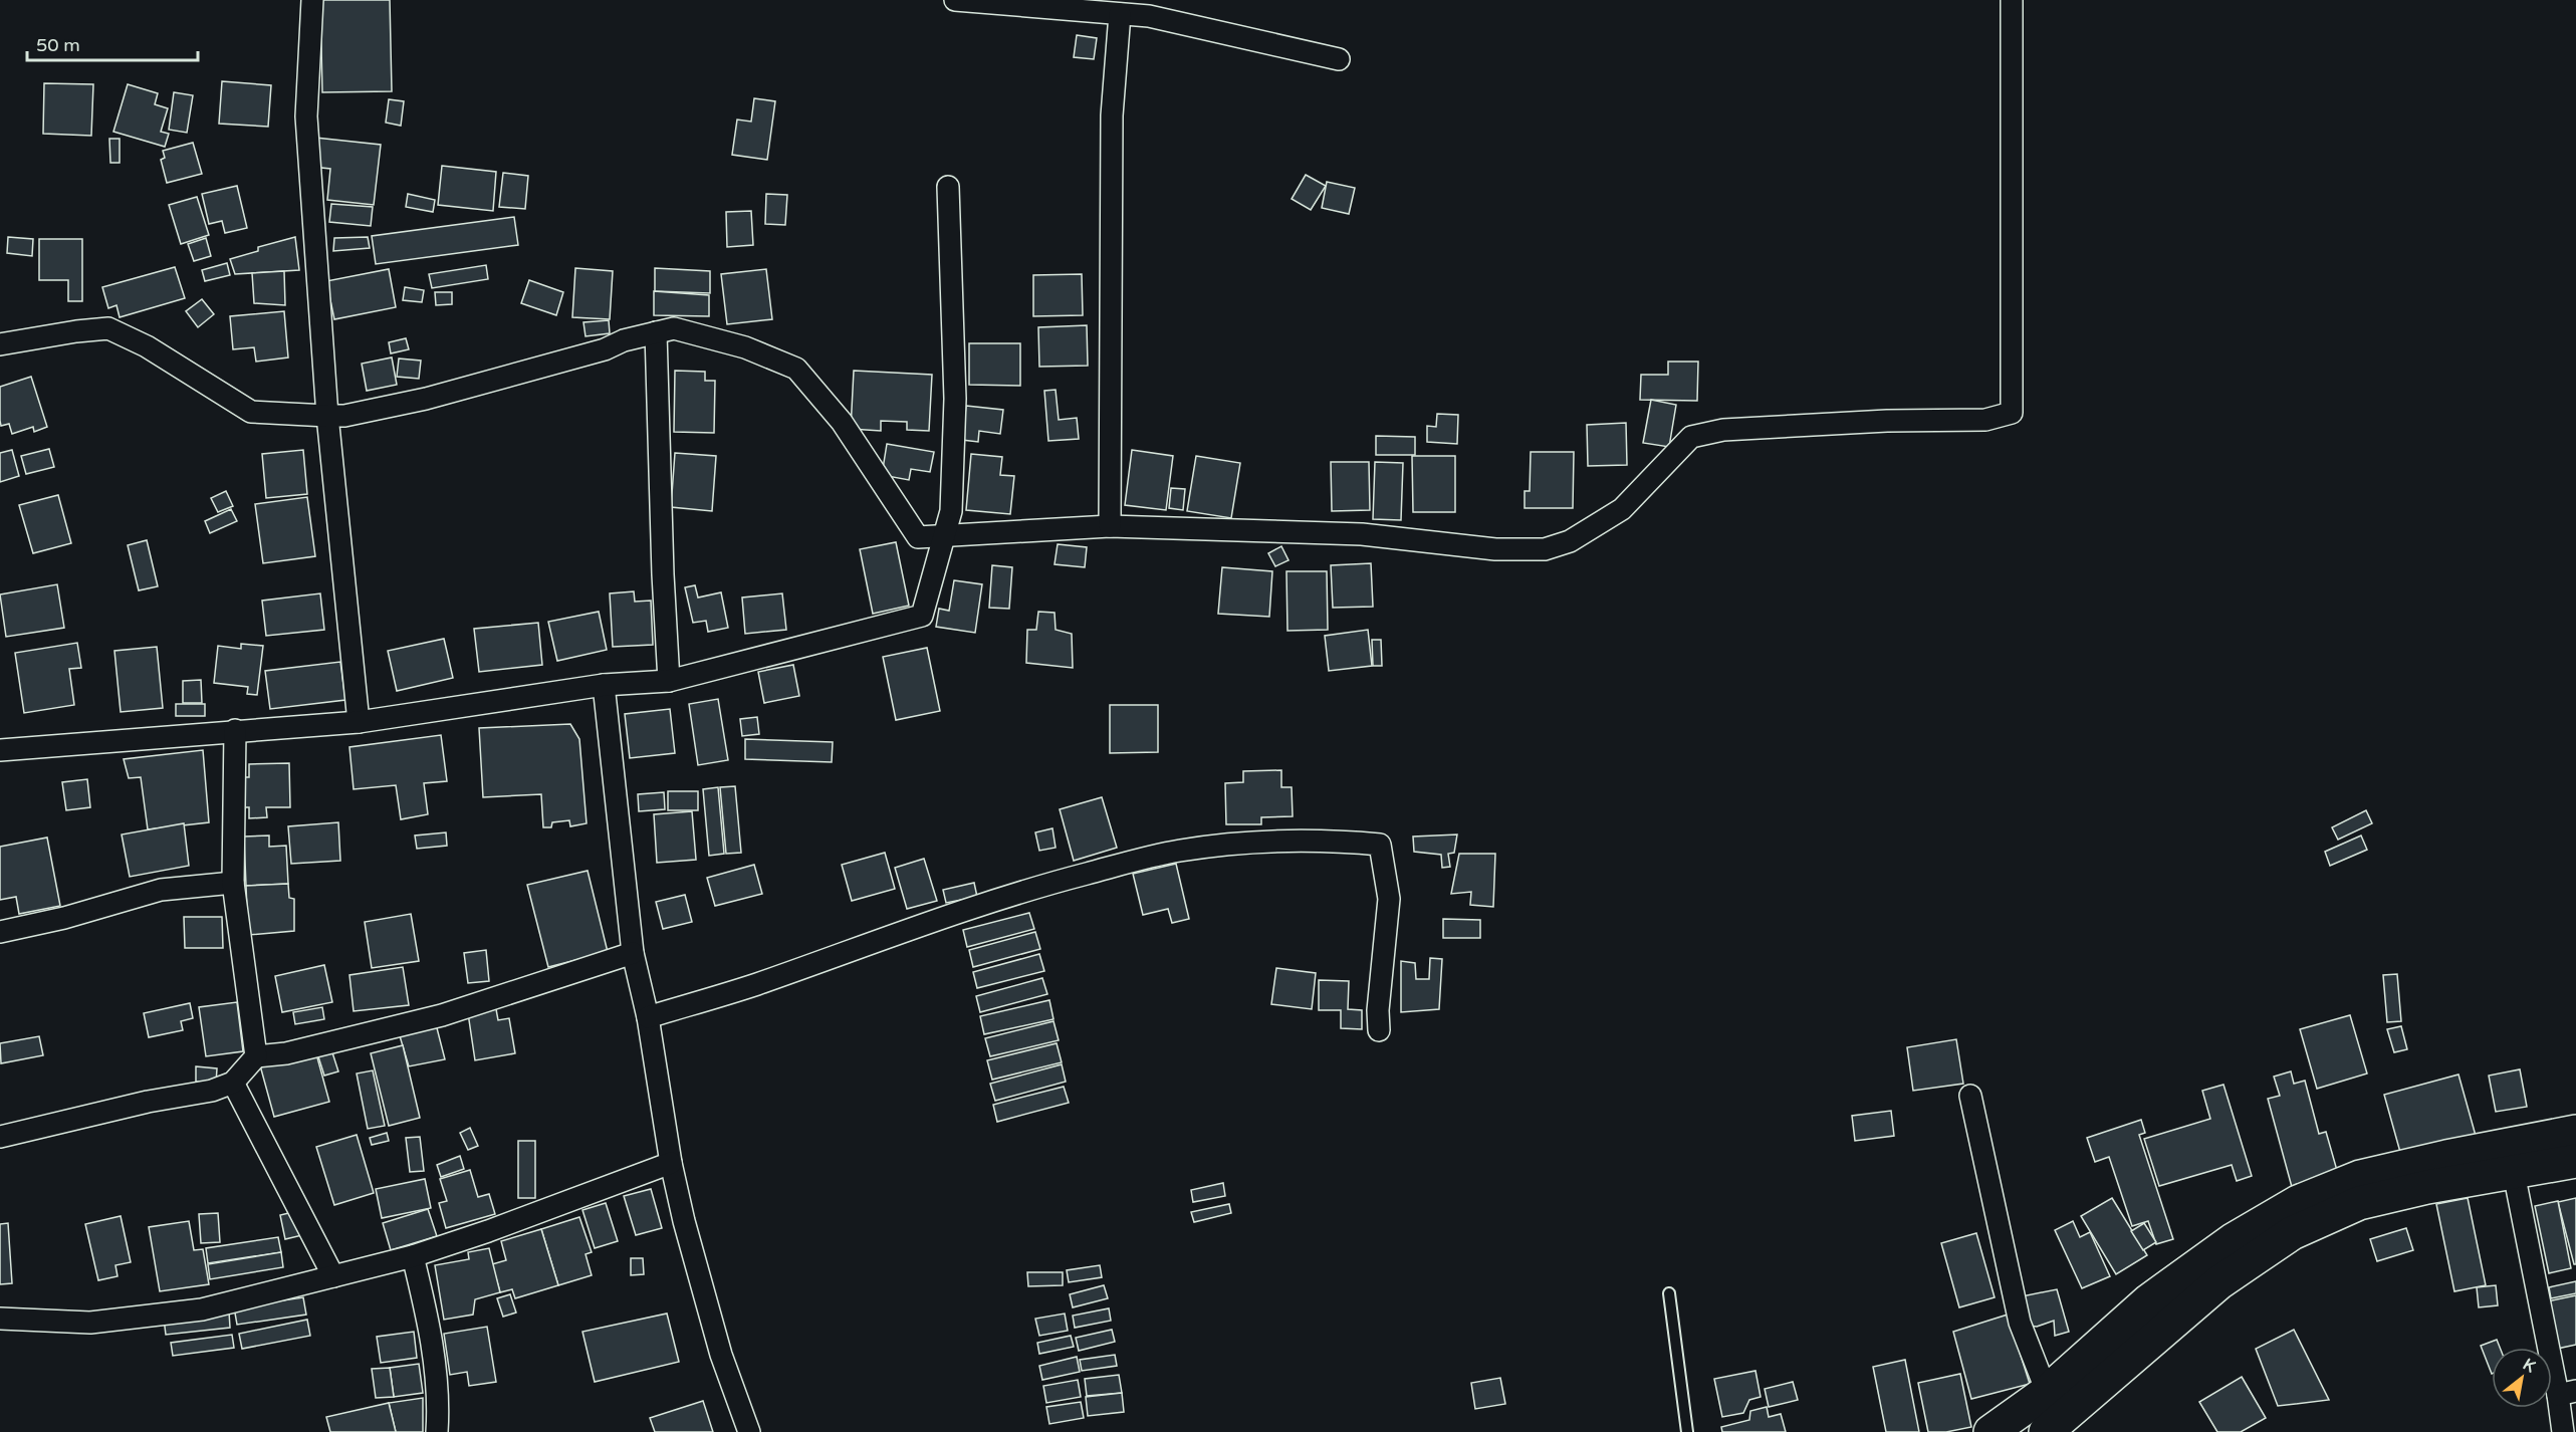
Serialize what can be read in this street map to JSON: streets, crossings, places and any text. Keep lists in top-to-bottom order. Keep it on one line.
{"scale_bar":"50 m","north":"top right"}
